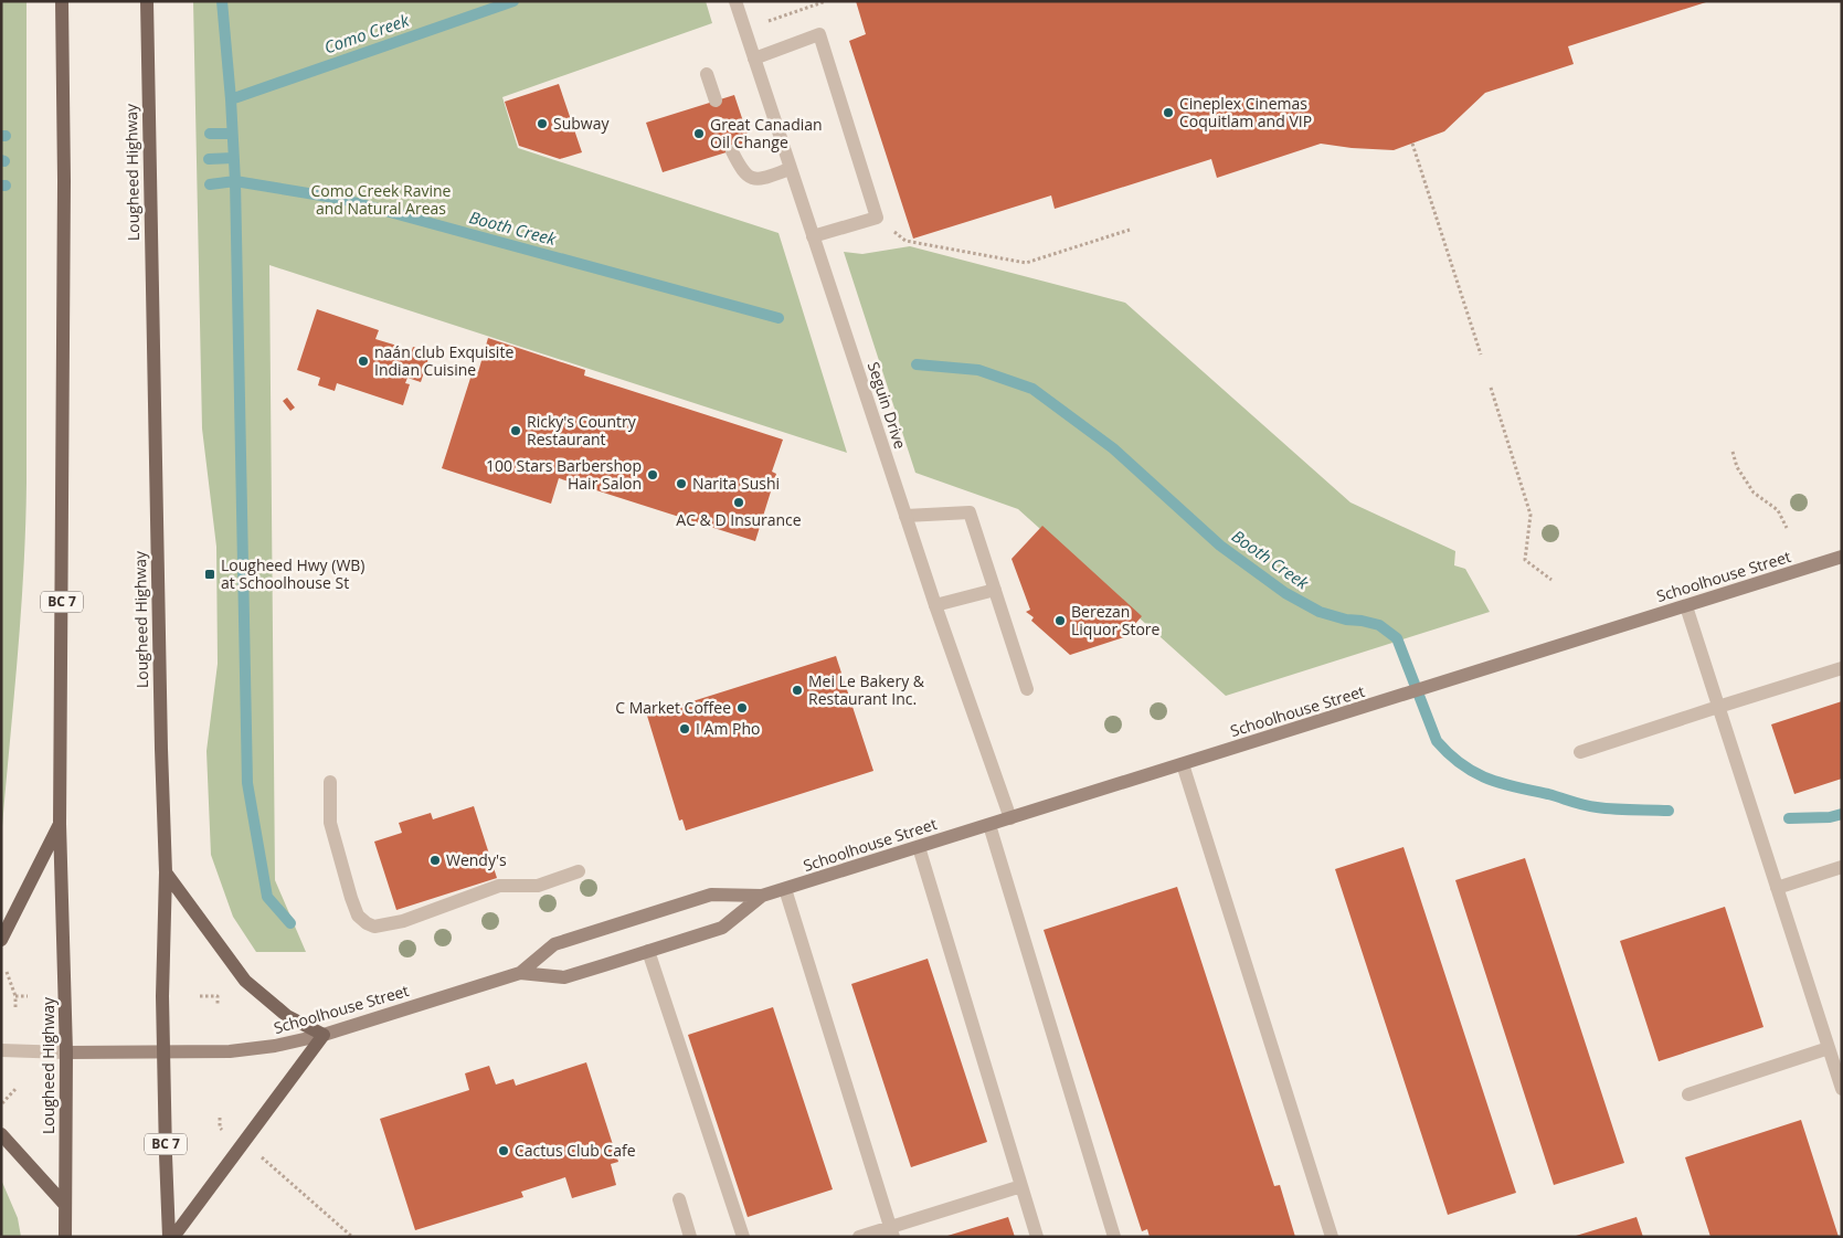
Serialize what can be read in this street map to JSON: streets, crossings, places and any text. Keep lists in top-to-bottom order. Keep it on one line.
{"streets":{"main road":["Lougheed Highway","Schoolhouse Street","BC 7"],"street":["Seguin Drive"]},"crossings":[["Lougheed Highway","Schoolhouse Street"],["Seguin Drive","Schoolhouse Street"]],"water":["Como Creek","Booth Creek"],"parks":["Como Creek Ravine and Natural Areas"],"places":{"other":["Cineplex Cinemas Coquitlam and VIP","Subway","Great Canadian Oil Change","naán club Exquisite Indian Cuisine","Ricky's Country Restaurant","100 Stars Barbershop Hair Salon","Narita Sushi","AC & D Insurance","Berezan Liquor Store","Mei Le Bakery & Restaurant Inc.","C Market Coffee","I Am Pho","Wendy's","Cactus Club Cafe"],"transit":["Lougheed Hwy (WB) at Schoolhouse St"]}}
